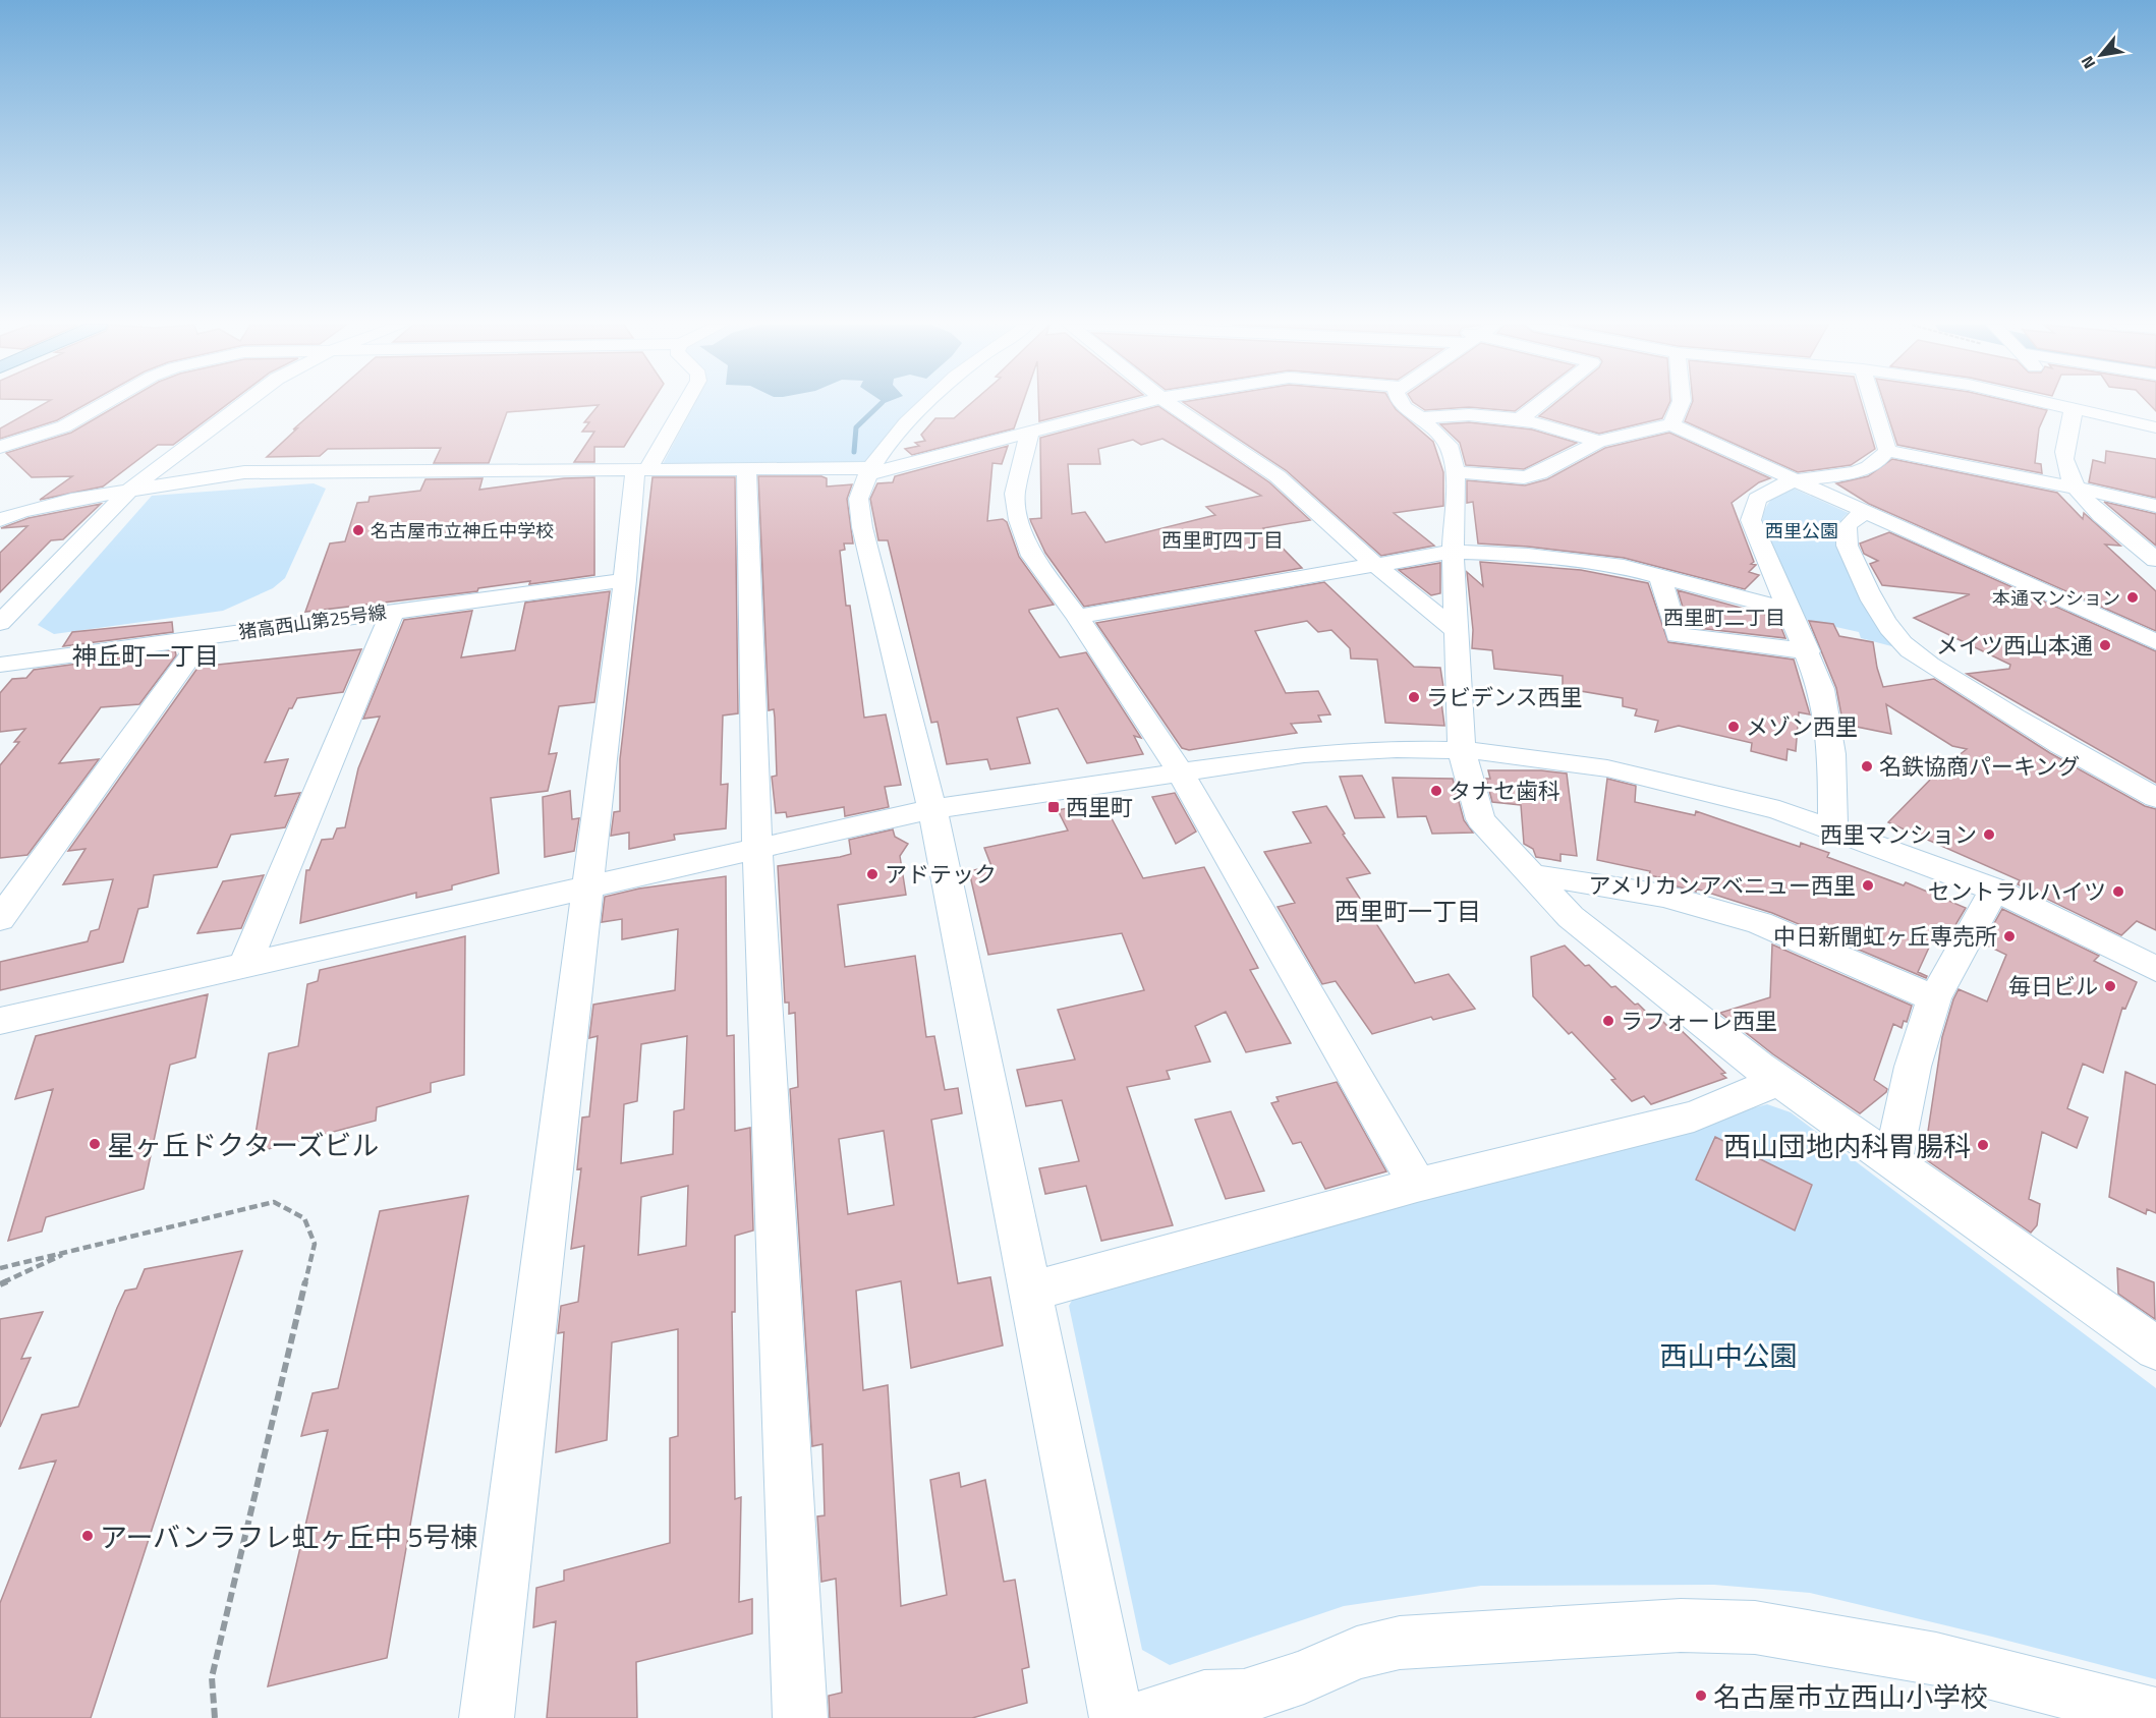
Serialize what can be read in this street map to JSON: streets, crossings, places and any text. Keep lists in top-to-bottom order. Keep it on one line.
{"streets":{"street":["猪高西山第25号線"]},"districts":["西里町四丁目","西里町二丁目","神丘町一丁目","西里町一丁目"],"parks":["西里公園","西山中公園"],"places":{"other":["名古屋市立神丘中学校","本通マンション","メイツ西山本通","ラビデンス西里","メゾン西里","名鉄協商パーキング","タナセ歯科","西里マンション","アドテック","アメリカンアベニュー西里","セントラルハイツ","中日新聞虹ヶ丘専売所","毎日ビル","ラフォーレ西里","星ヶ丘ドクターズビル","西山団地内科胃腸科","アーバンラフレ虹ヶ丘中 5号棟","名古屋市立西山小学校"],"transit":["西里町"]},"north":"bottom left"}
